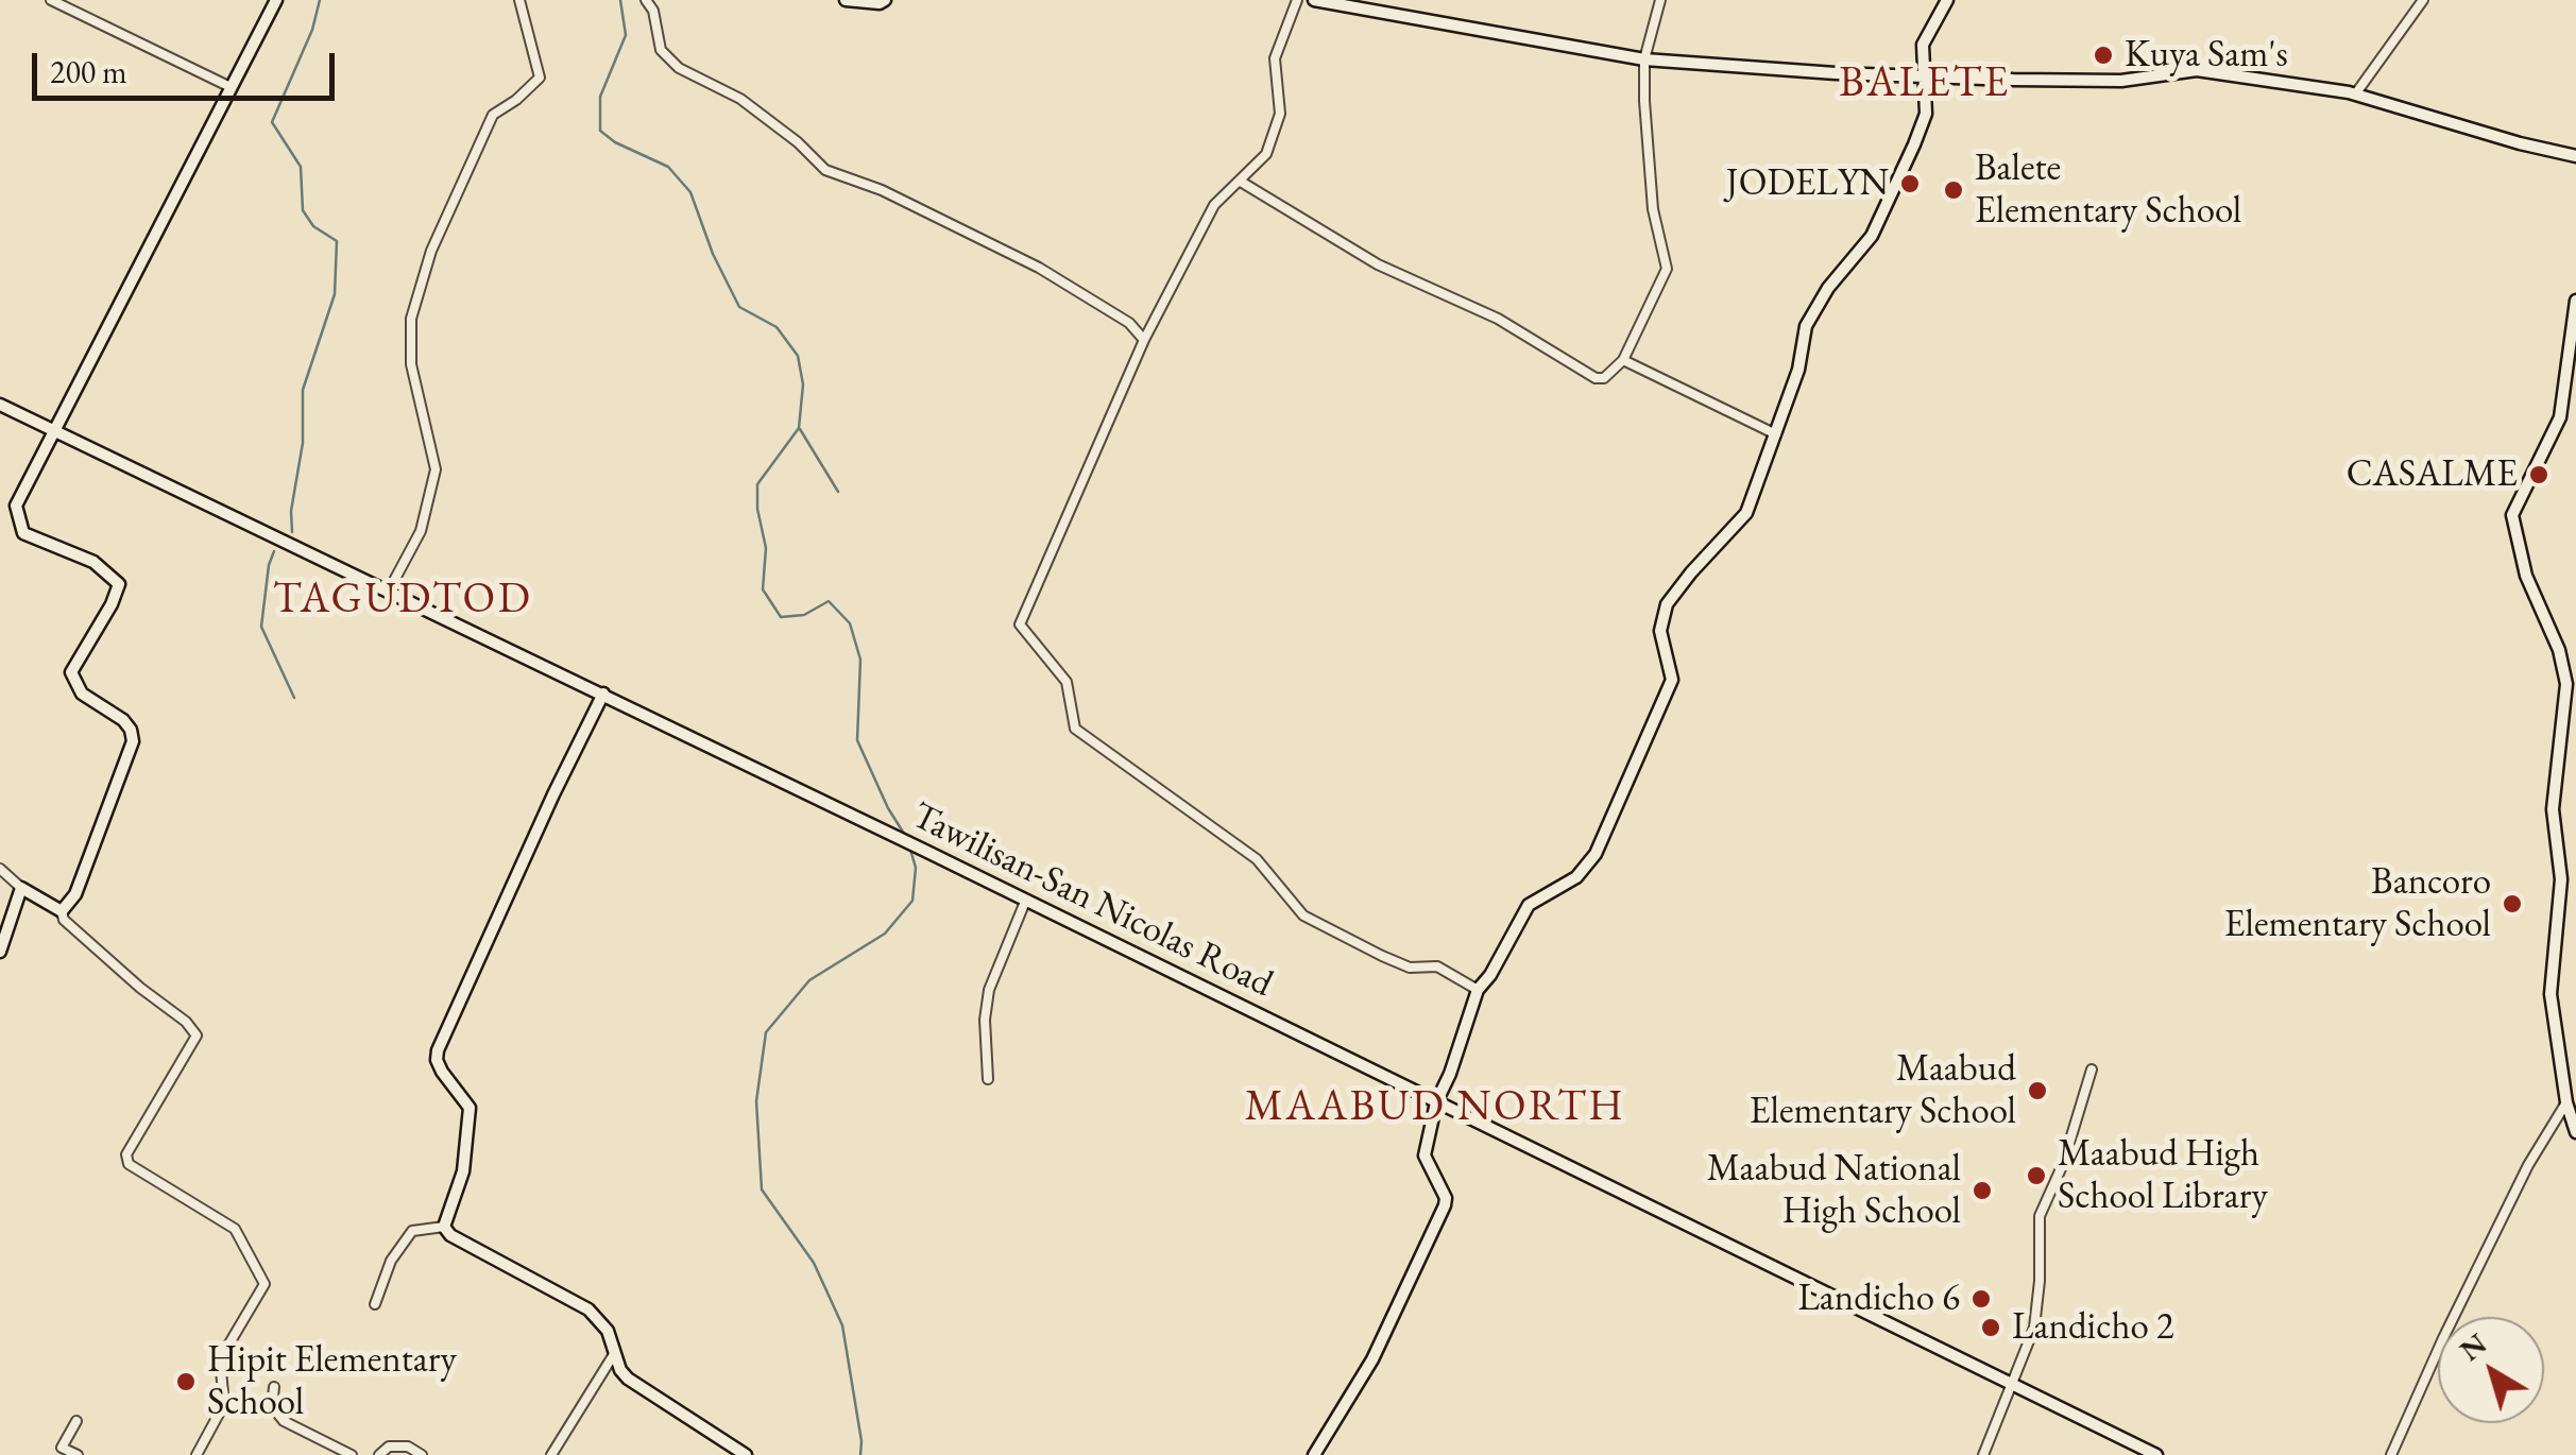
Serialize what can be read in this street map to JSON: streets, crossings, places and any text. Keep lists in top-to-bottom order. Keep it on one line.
{"streets":{"street":["Tawilisan-San Nicolas Road"]},"districts":["BALETE","TAGUDTOD","MAABUD NORTH"],"places":["Kuya Sam's","JODELYN","Balete Elementary School","CASALME","Bancoro Elementary School","Maabud Elementary School","Maabud High School Library","Maabud National High School","Landicho 6","Landicho 2","Hipit Elementary School"],"scale_bar":"200 m","north":"top left"}
